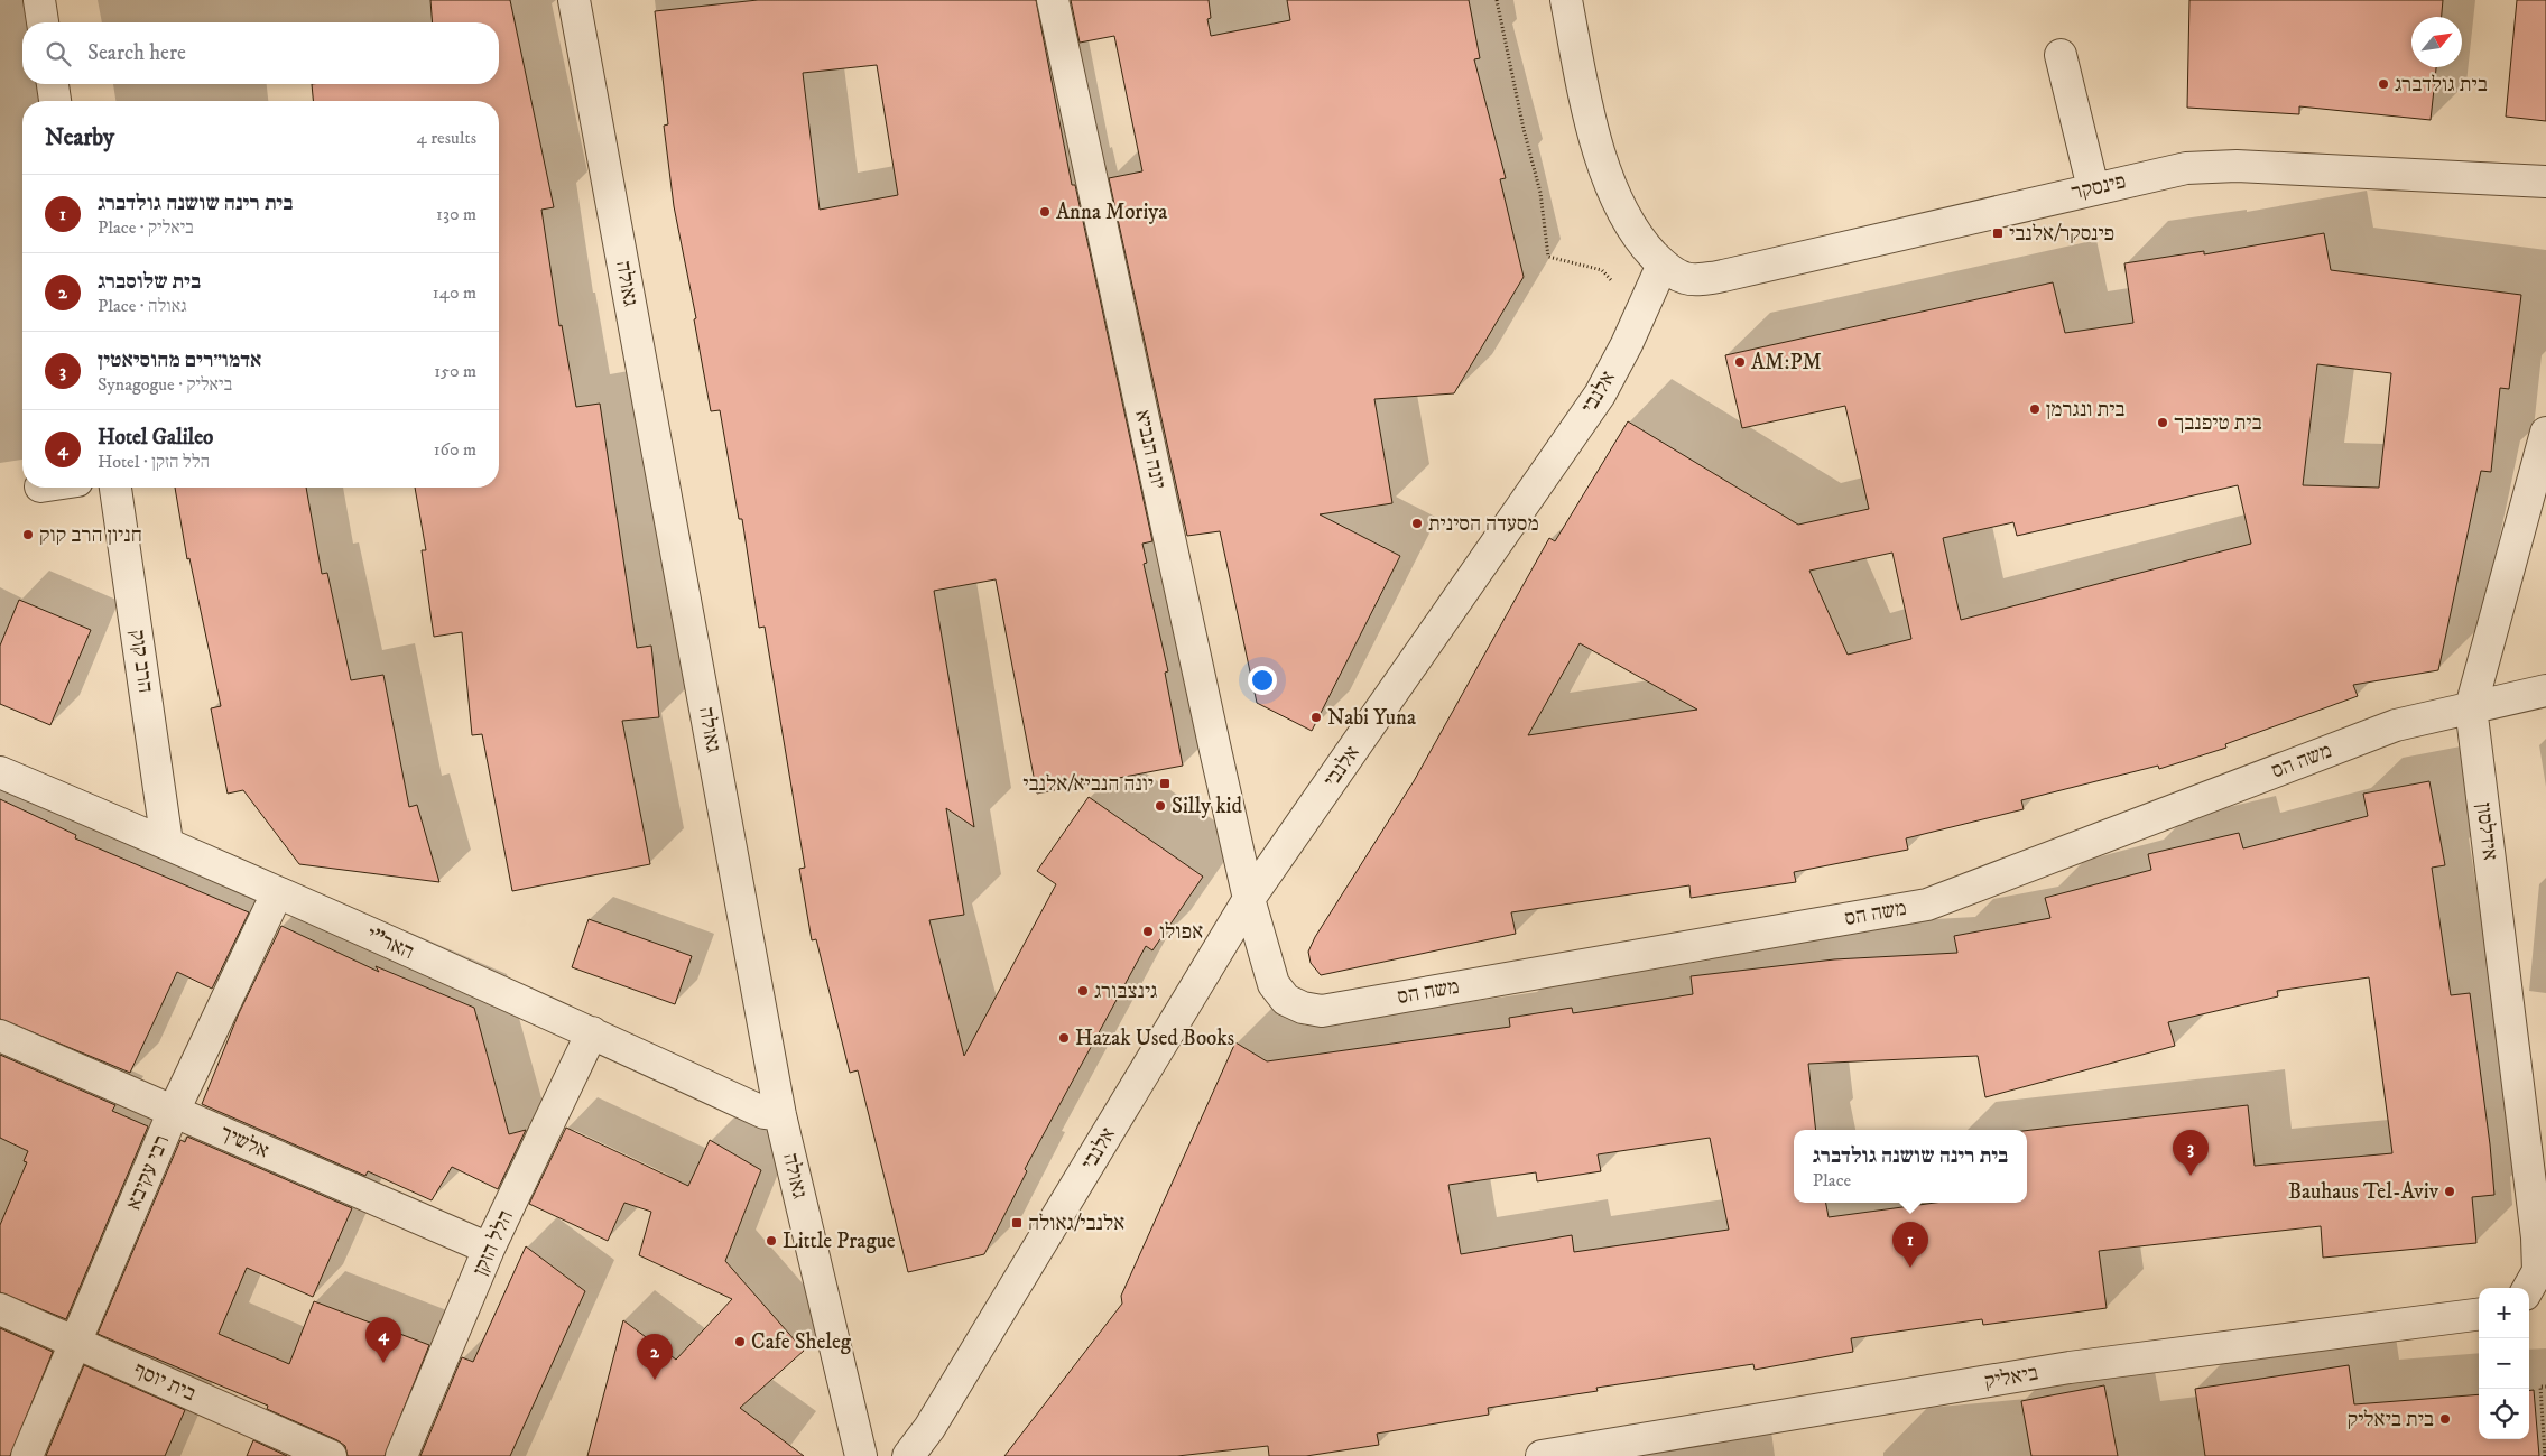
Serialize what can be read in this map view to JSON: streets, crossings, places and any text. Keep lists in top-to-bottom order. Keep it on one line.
{"streets":{"street":["פינסקר","גאולה","אלנבי","יונה הנביא","הרב קוק","משה הס","אידלסון","האר\"י","אלשיך","רבי עקיבא","הלל הזקן","ביאליק","בית יוסף"]},"crossings":[["פינסקר","אלנבי"],["גאולה","האר\"י"],["אלנבי","יונה הנביא"],["אלנבי","משה הס"],["יונה הנביא","משה הס"],["הרב קוק","האר\"י"],["משה הס","אידלסון"],["האר\"י","רבי עקיבא"],["האר\"י","הלל הזקן"],["אלשיך","רבי עקיבא"],["אלשיך","הלל הזקן"],["רבי עקיבא","בית יוסף"]],"places":{"other":["בית גולדברג","Anna Moriya","AM:PM","בית ונגרמן","בית טיפנבך","מסעדה הסינית","חניון הרב קוק","Nabi Yuna","Silly kid","אפולו","גינצבורג","Hazak Used Books","Bauhaus Tel-Aviv","Little Prague","Cafe Sheleg","בית ביאליק"],"transit":["פינסקר/אלנבי","יונה הנביא/אלנבי","אלנבי/גאולה"]},"north":"top right","page":{"search":"Search here","heading":["Nearby","4 results"],"list":[{"mark":"1","name":"בית רינה שושנה גולדברג","note":"Place · ביאליק","value":"130 m"},{"mark":"2","name":"בית שלוסברג","note":"Place · גאולה","value":"140 m"},{"mark":"3","name":"אדמו״רים מהוסיאטין","note":"Synagogue · ביאליק","value":"150 m"},{"mark":"4","name":"Hotel Galileo","note":"Hotel · הלל הזקן","value":"160 m"}],"popup":["בית רינה שושנה גולדברג","Place"],"pins":["3","1","4","2"],"map_buttons":["+","−"]}}
